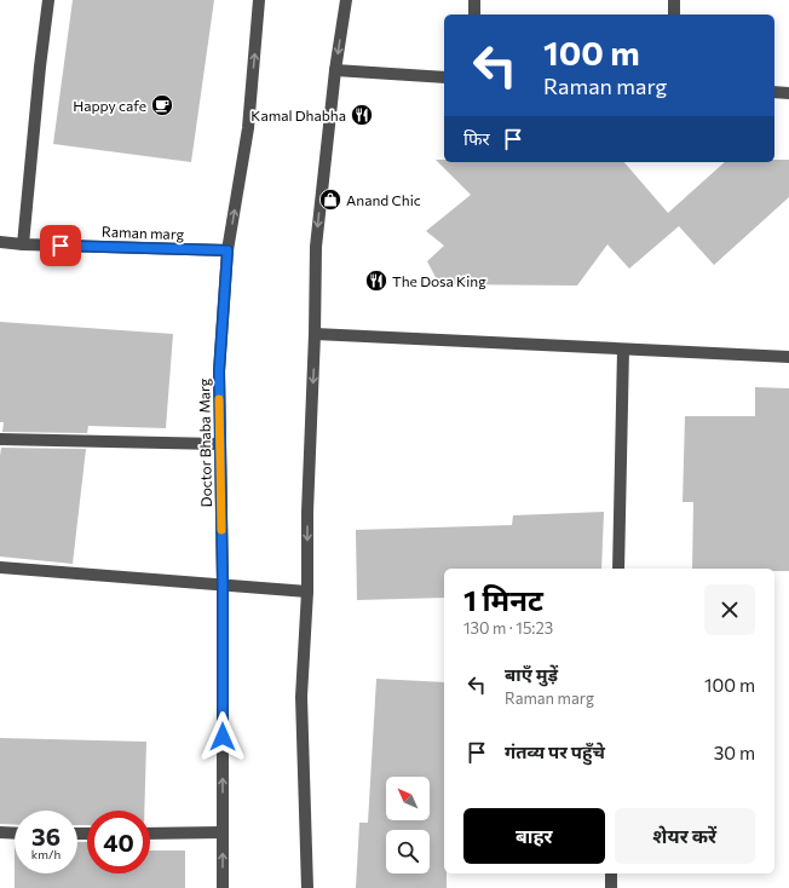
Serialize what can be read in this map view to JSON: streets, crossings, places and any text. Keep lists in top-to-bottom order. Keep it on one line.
{"streets":{"street":["Raman marg","Doctor Bhaba Marg"]},"crossings":[["Raman marg","Doctor Bhaba Marg"]],"places":{"cafe":["Happy cafe"],"restaurant":["Kamal Dhabha","The Dosa King"],"shop":["Anand Chic"]},"north":"top left","page":{"turn":["100 m","Raman marg"],"then":"फिर","heading":["1 मिनट","130 m · 15:23"],"list":[{"name":"बाएँ मुड़ें","note":"Raman marg","value":"100 m"},{"name":"गंतव्य पर पहुँचे","value":"30 m"}],"buttons":["बाहर","शेयर करें"],"speed":"36 km/h","limit":"40"}}
